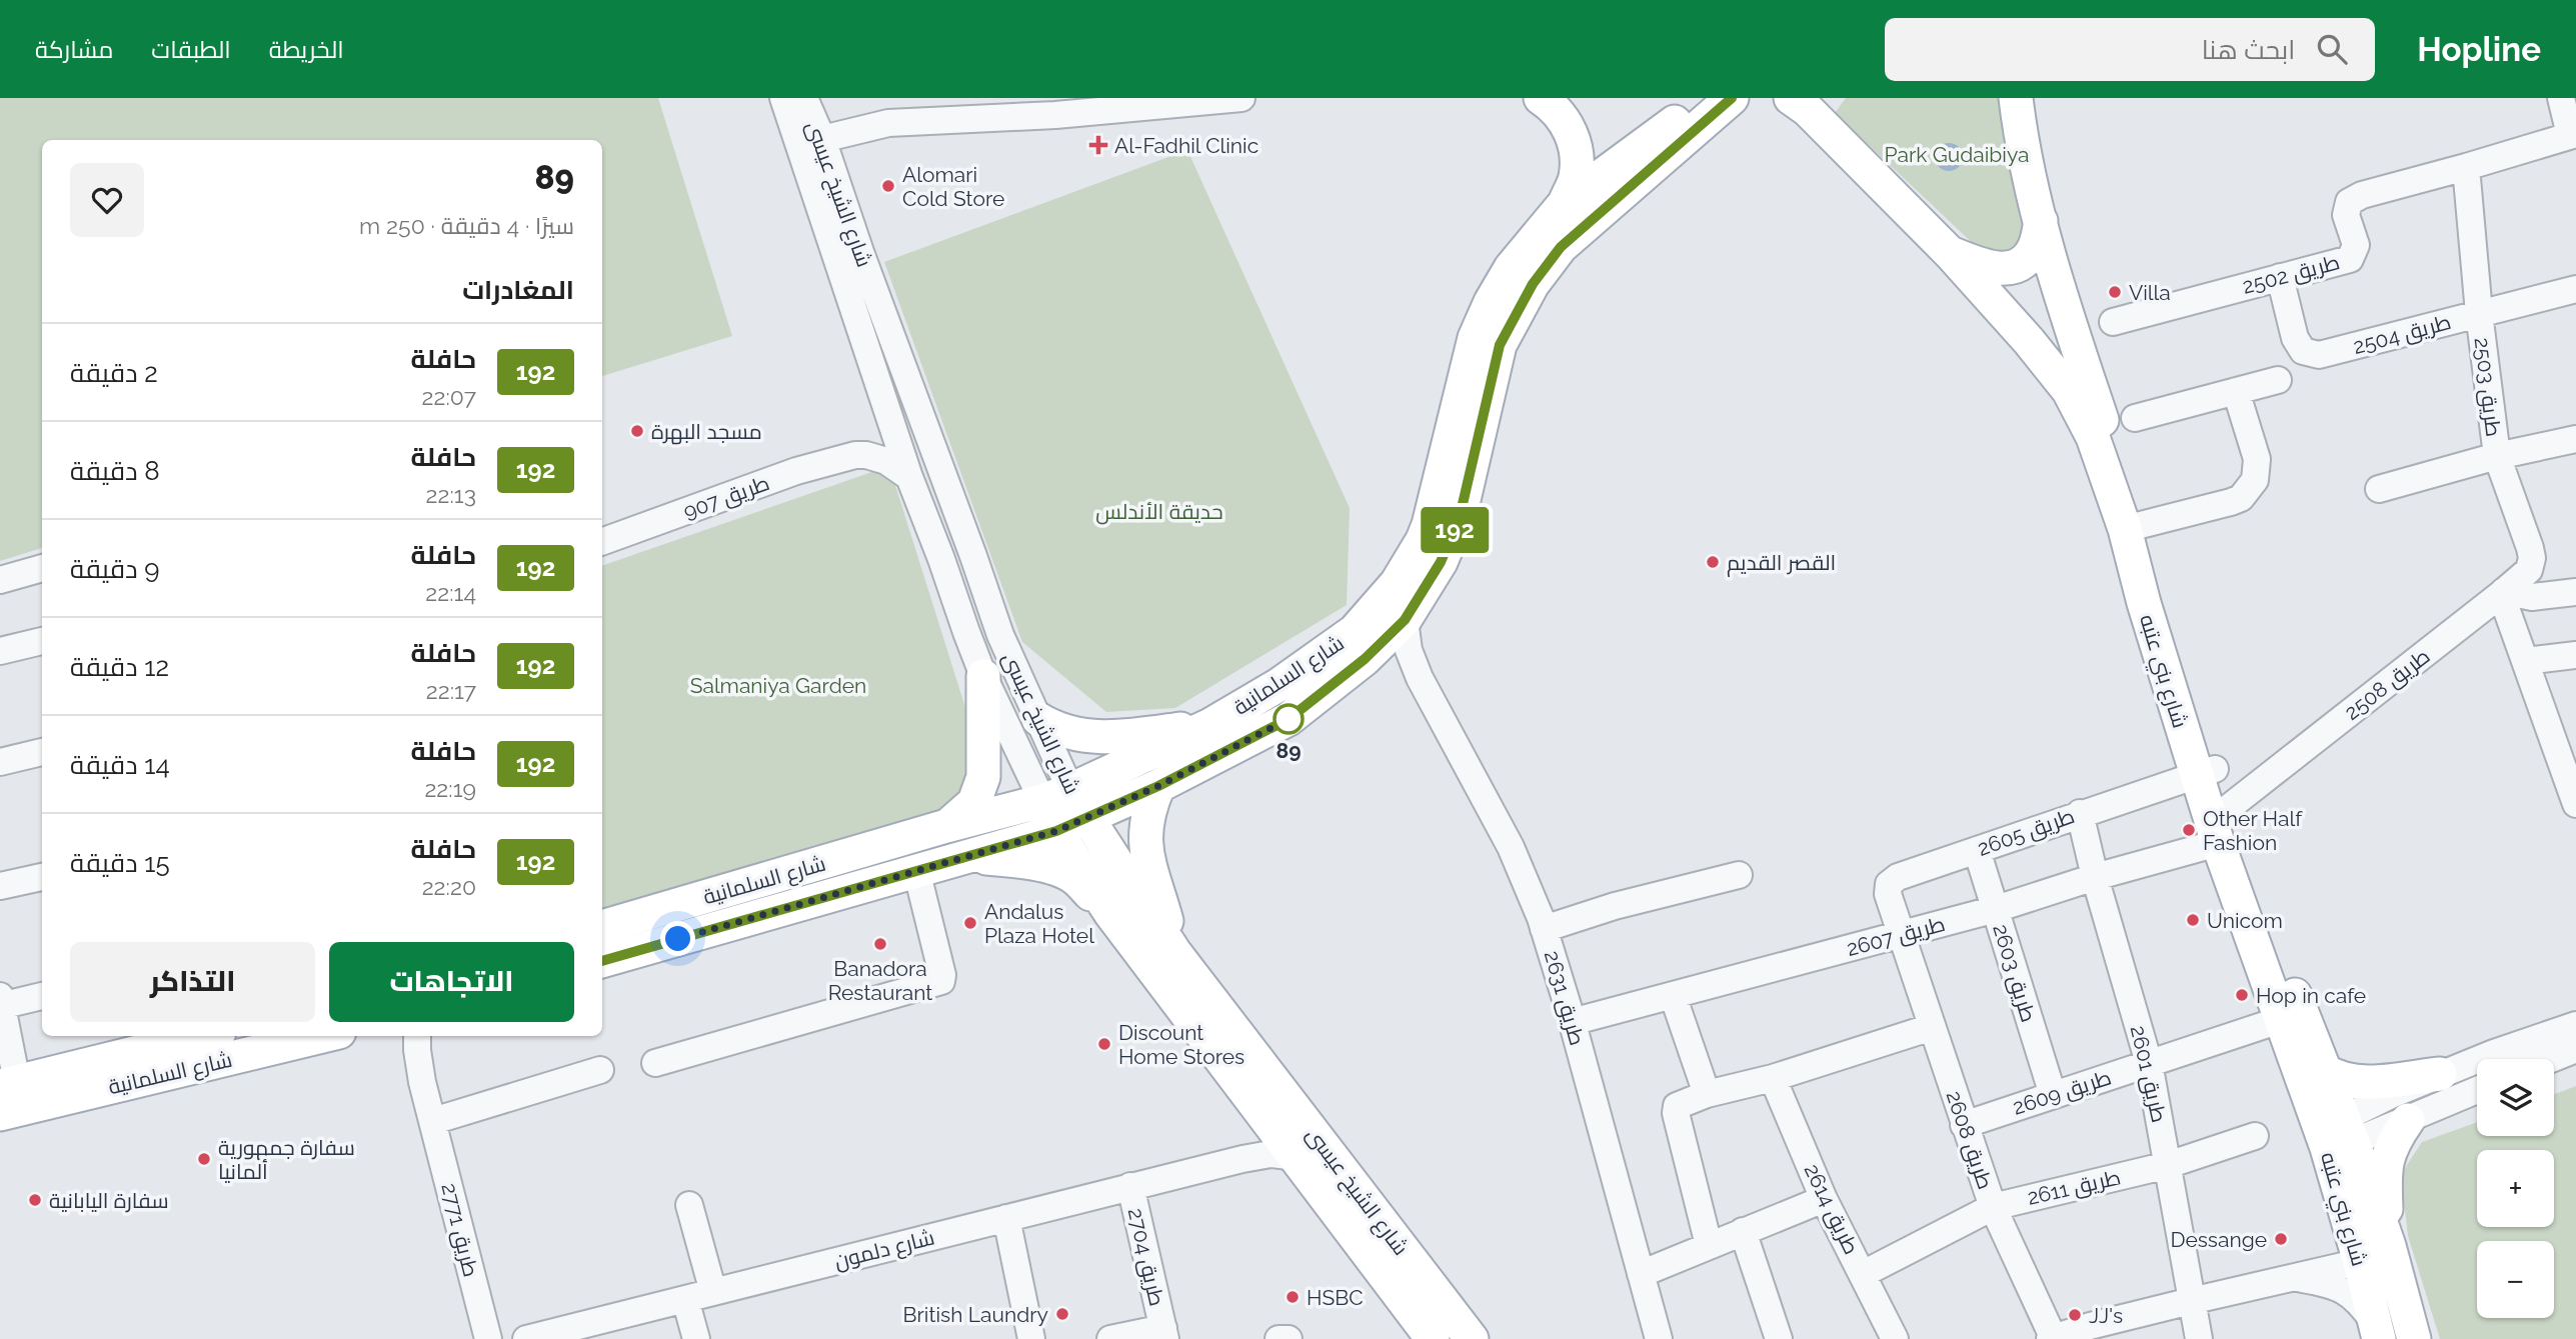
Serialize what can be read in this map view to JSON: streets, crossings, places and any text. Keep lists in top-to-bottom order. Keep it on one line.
{"streets":{"main road":["شارع الشيخ عيسى","شارع بني عتبه","شارع السلمانية"],"street":["طريق 2502","طريق 2504","طريق 2503","طريق 907","طريق 2508","طريق 2605","طريق 2607","طريق 2603","طريق 2631","طريق 2601","طريق 2609","طريق 2608","طريق 2611","طريق 2614","طريق 2771","شارع دلمون","طريق 2704"]},"crossings":[["شارع الشيخ عيسى","طريق 907"],["شارع الشيخ عيسى","شارع السلمانية"],["شارع الشيخ عيسى","شارع دلمون"],["طريق 2502","طريق 2504"],["طريق 2502","طريق 2503"],["طريق 2504","طريق 2503"],["طريق 2503","طريق 2508"],["شارع بني عتبه","طريق 2508"],["شارع بني عتبه","طريق 2605"],["شارع بني عتبه","طريق 2607"],["شارع بني عتبه","طريق 2609"],["شارع السلمانية","طريق 2631"],["طريق 2508","طريق 2607"],["طريق 2605","طريق 2607"],["طريق 2605","طريق 2603"],["طريق 2605","طريق 2601"],["طريق 2605","طريق 2608"],["طريق 2607","طريق 2603"],["طريق 2607","طريق 2631"],["طريق 2607","طريق 2601"],["طريق 2607","طريق 2608"],["طريق 2603","طريق 2609"],["طريق 2601","طريق 2609"],["طريق 2601","طريق 2611"],["طريق 2609","طريق 2608"],["طريق 2608","طريق 2611"],["طريق 2611","طريق 2614"],["شارع دلمون","طريق 2704"]],"parks":["Park Gudaibiya","حديقة الأندلس","Salmaniya Garden"],"places":{"health":["Al-Fadhil Clinic"],"other":["Alomari Cold Store","Villa","مسجد البهرة","القصر القديم","89","Other Half Fashion","Unicom","Andalus Plaza Hotel","Banadora Restaurant","Hop in cafe","Discount Home Stores","سفارة جمهورية ألمانيا","سفارة اليابانية","Dessange","HSBC","British Laundry","JJ's"]},"lines":["bus line 192"],"page":{"header":"Hopline","search":"ابحث هنا","nav":["الخريطة","الطبقات","مشاركة"],"on_map":"192","heading":[["89","سيرًا · 4 دقيقة · 250 m"],"المغادرات"],"list":[{"mark":"192","name":"حافلة","note":"22:07","value":"2 دقيقة"},{"mark":"192","name":"حافلة","note":"22:13","value":"8 دقيقة"},{"mark":"192","name":"حافلة","note":"22:14","value":"9 دقيقة"},{"mark":"192","name":"حافلة","note":"22:17","value":"12 دقيقة"},{"mark":"192","name":"حافلة","note":"22:19","value":"14 دقيقة"},{"mark":"192","name":"حافلة","note":"22:20","value":"15 دقيقة"}],"buttons":["الاتجاهات","التذاكر"],"map_buttons":["+","−"]}}
